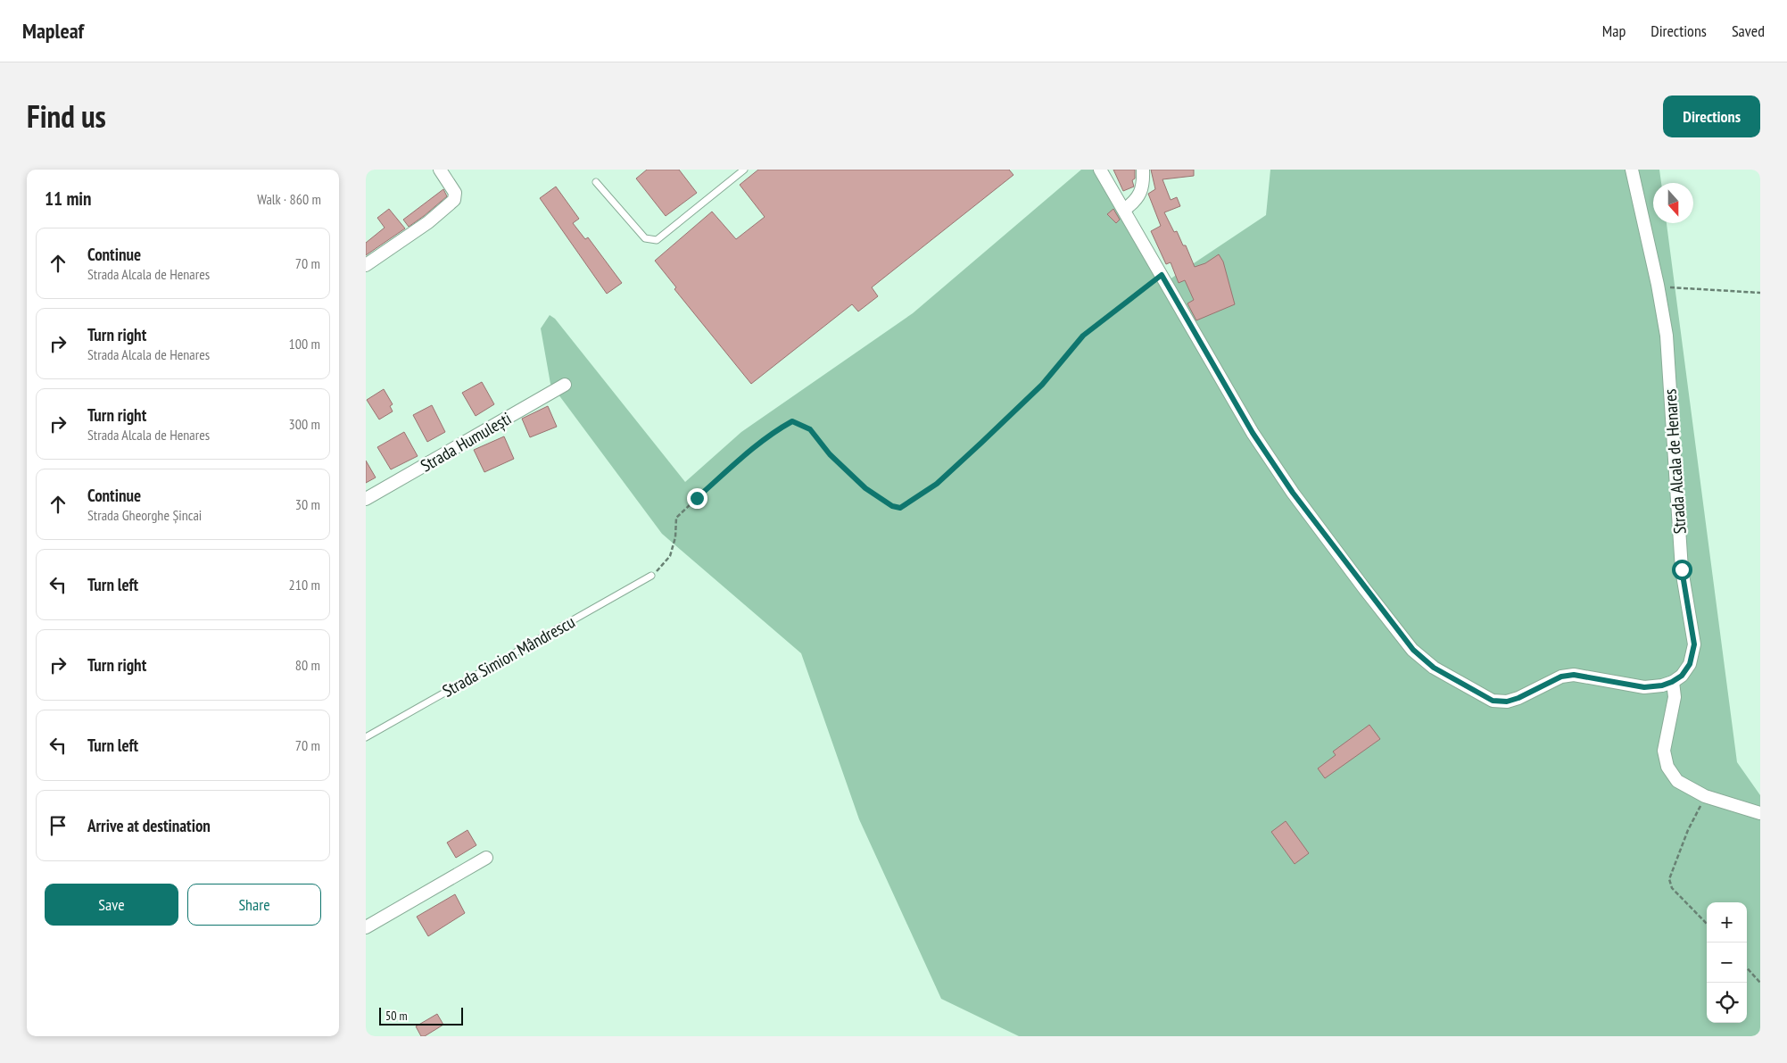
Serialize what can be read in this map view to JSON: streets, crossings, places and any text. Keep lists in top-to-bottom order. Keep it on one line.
{"streets":{"street":["Strada Humulești","Strada Alcala de Henares"],"lane":["Strada Simion Mândrescu"]},"scale_bar":"50 m","north":"bottom","page":{"header":"Mapleaf","nav":["Map","Directions","Saved"],"title":"Find us","buttons":["Directions",["Save","Share"]],"heading":["11 min","Walk · 860 m"],"list":[["Continue","Strada Alcala de Henares","70 m"],["Turn right","Strada Alcala de Henares","100 m"],["Turn right","Strada Alcala de Henares","300 m"],["Continue","Strada Gheorghe Șincai","30 m"],["Turn left","210 m"],["Turn right","80 m"],["Turn left","70 m"],"Arrive at destination"],"map_buttons":["+","−"],"scale":"50 m"}}
